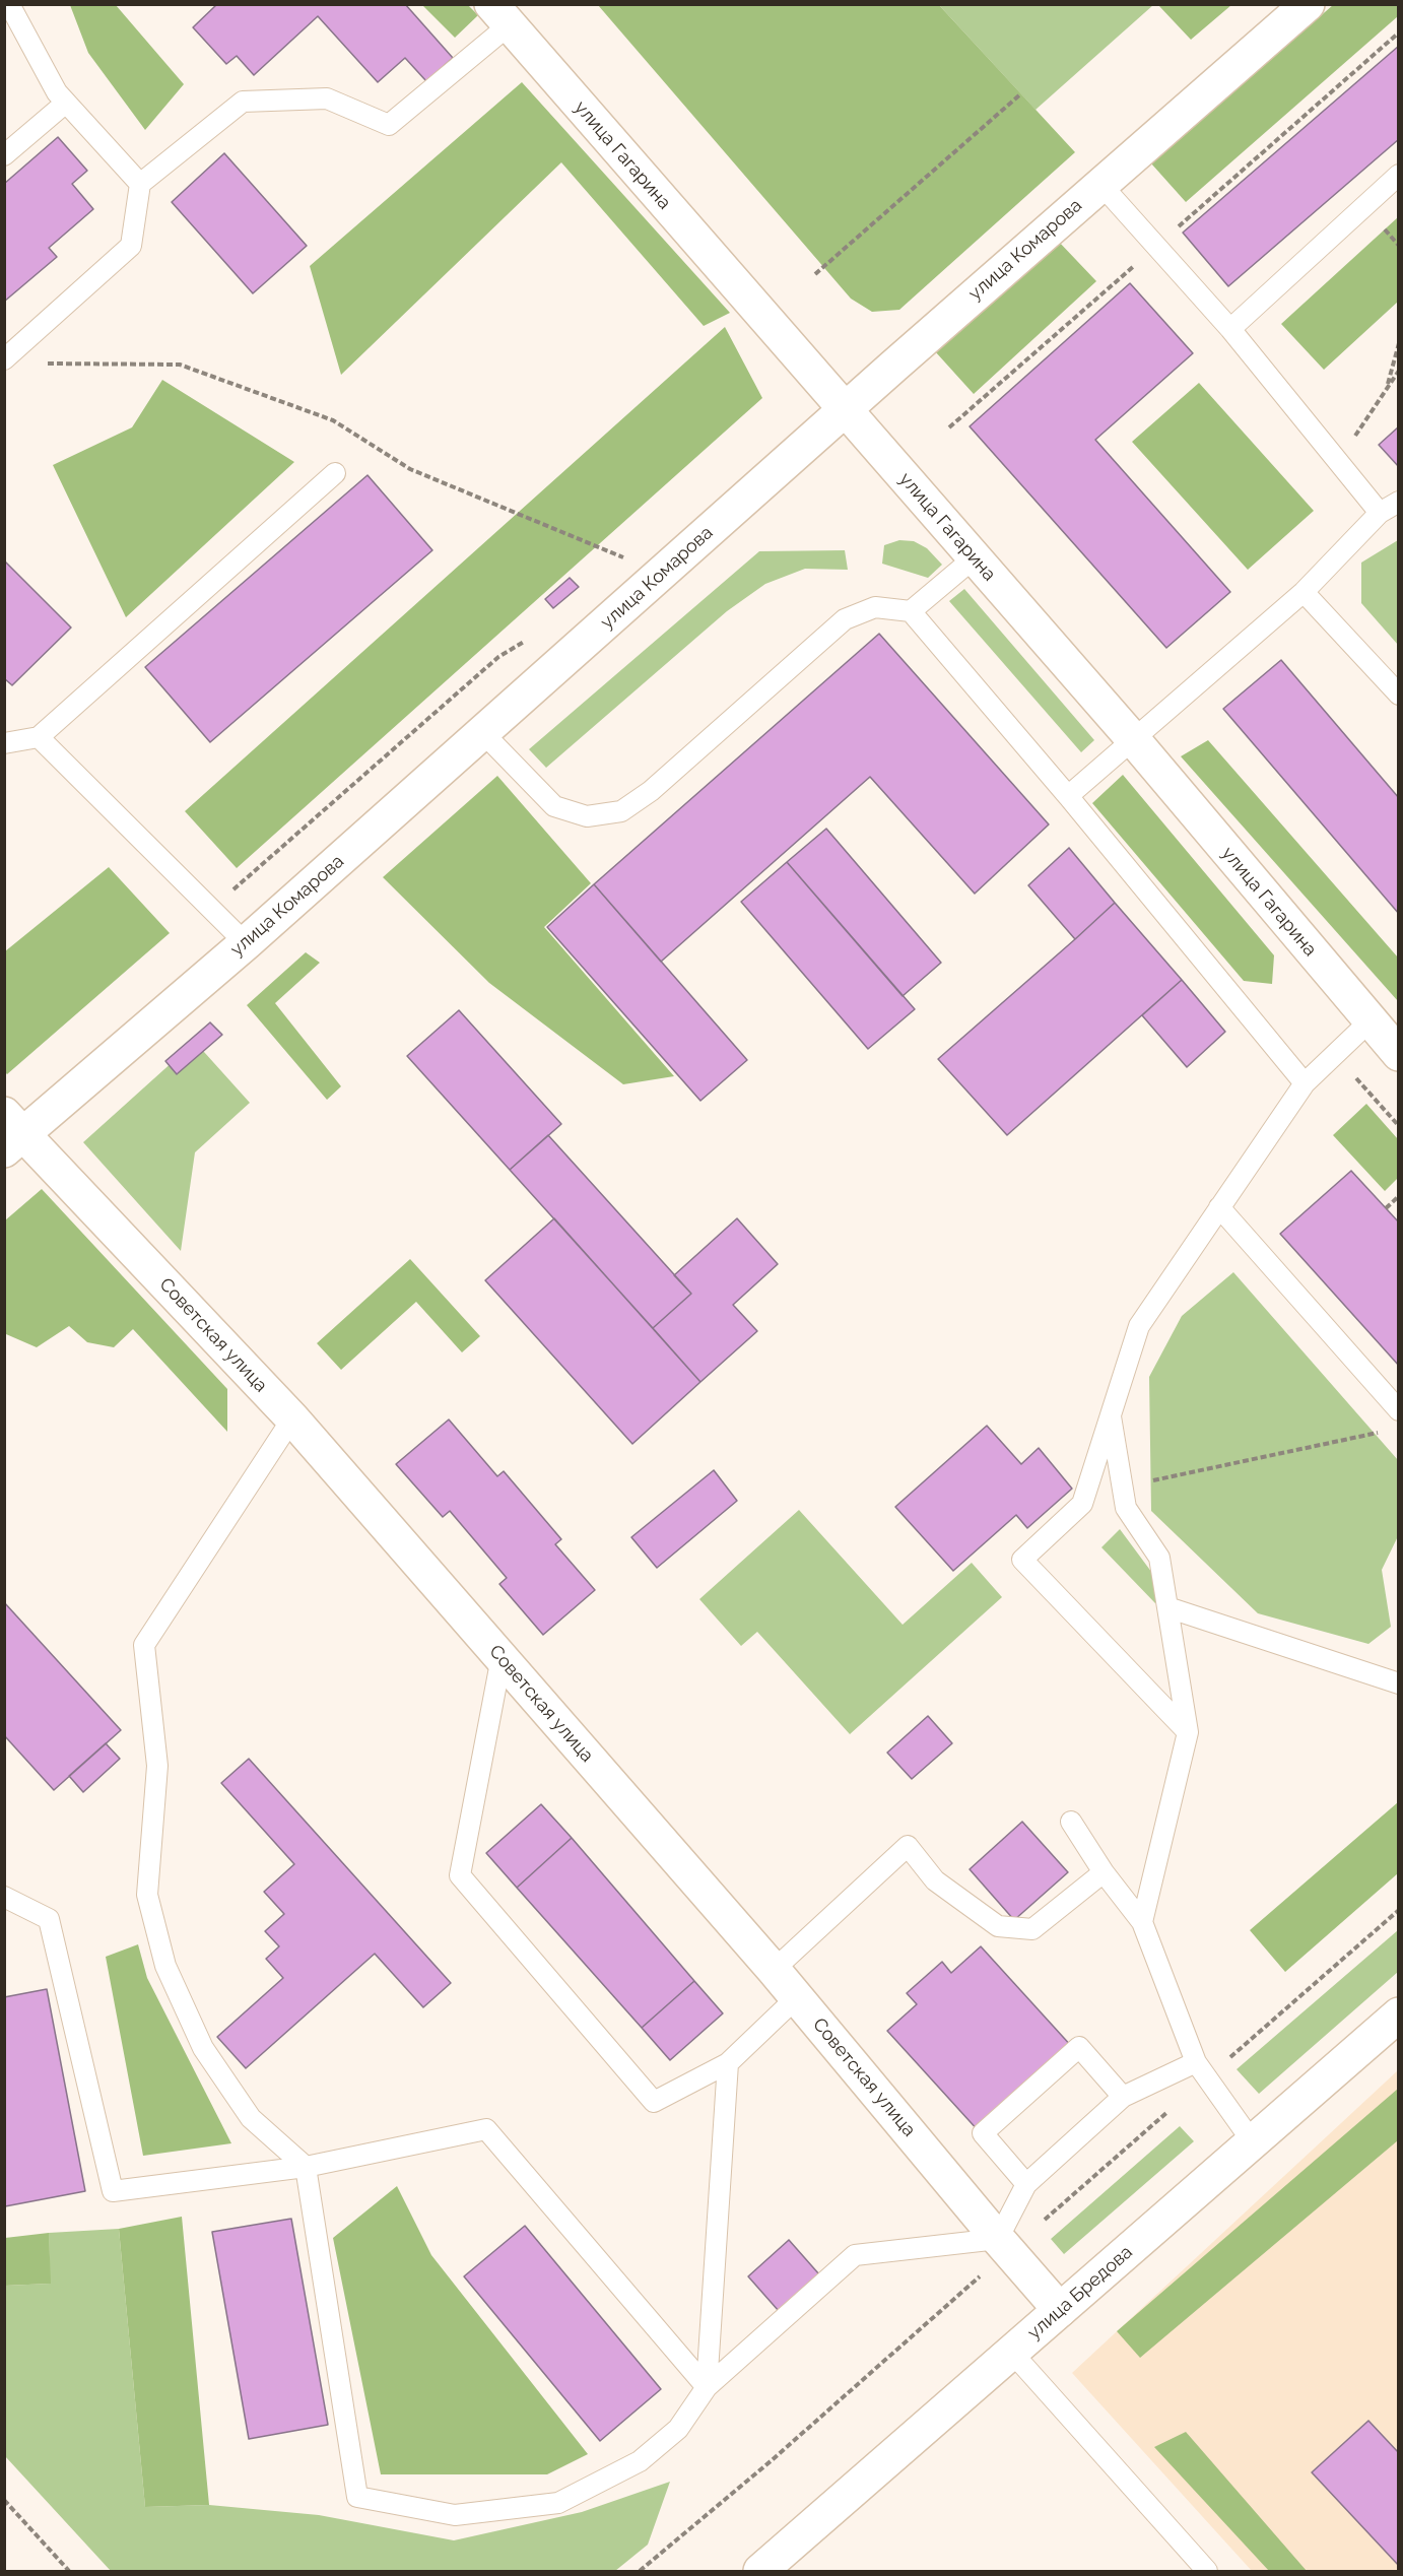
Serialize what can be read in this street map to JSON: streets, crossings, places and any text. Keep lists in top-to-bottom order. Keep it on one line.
{"streets":{"street":["улица Гагарина","улица Комарова","Советская улица","улица Бредова"]},"crossings":[["улица Гагарина","улица Комарова"],["улица Комарова","Советская улица"],["Советская улица","улица Бредова"]]}
